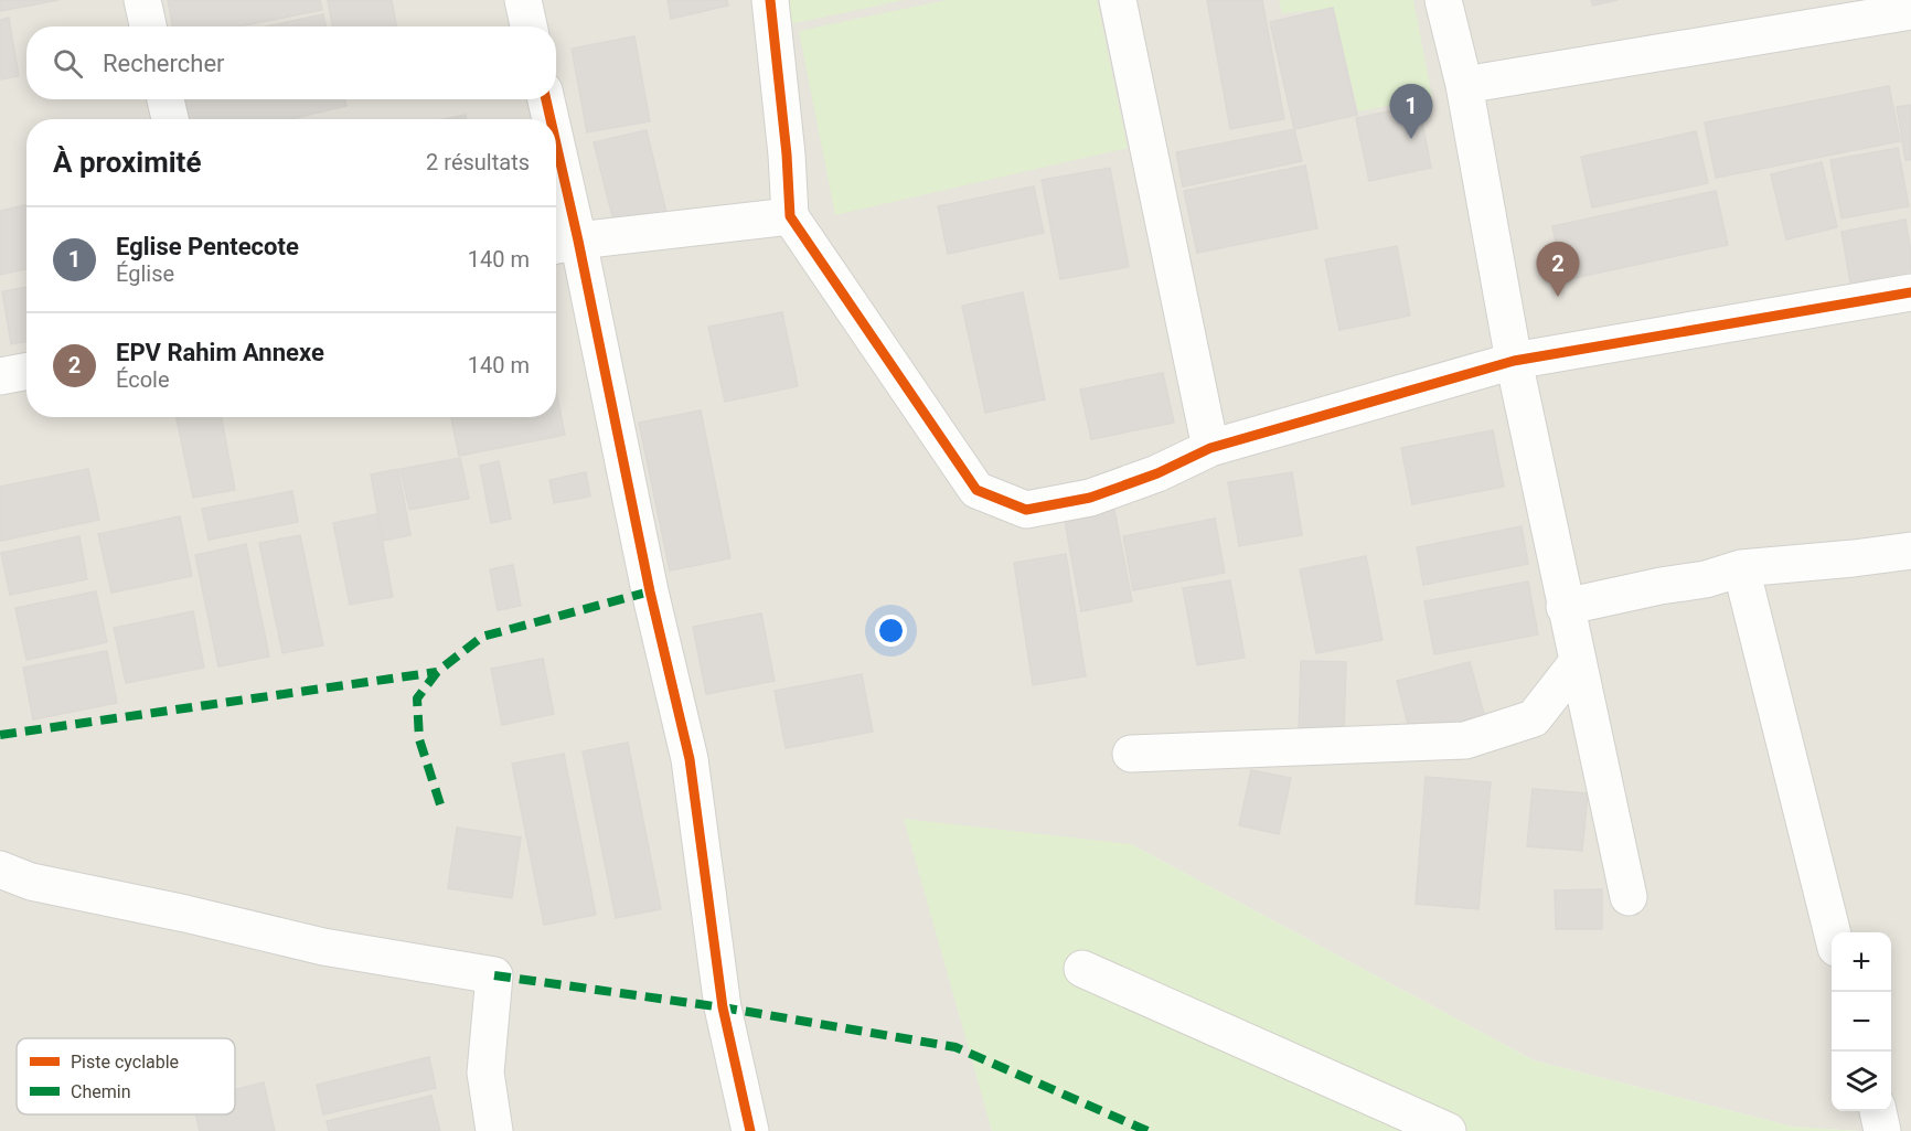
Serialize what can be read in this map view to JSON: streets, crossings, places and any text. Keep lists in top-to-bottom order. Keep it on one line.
{"legend":["Piste cyclable","Chemin"],"page":{"search":"Rechercher","pins":["1","2"],"heading":["À proximité","2 résultats"],"list":[{"mark":"1","name":"Eglise Pentecote","note":"Église","value":"140 m"},{"mark":"2","name":"EPV Rahim Annexe","note":"École","value":"140 m"}],"map_buttons":["+","−"]}}
